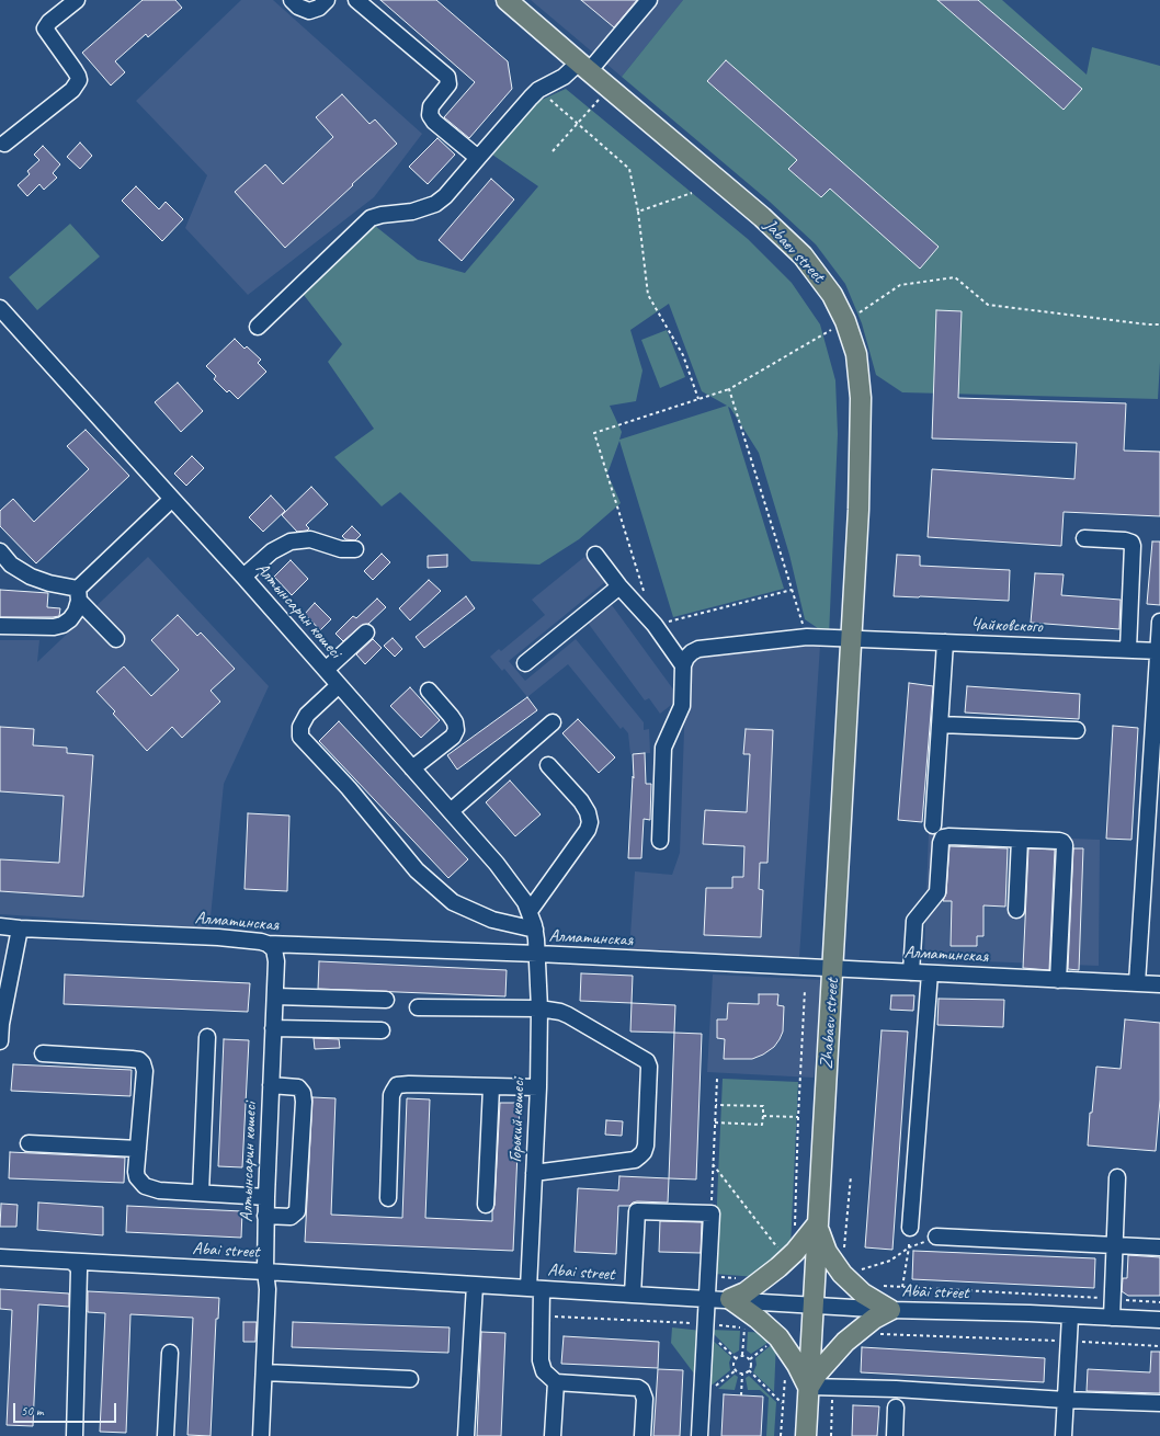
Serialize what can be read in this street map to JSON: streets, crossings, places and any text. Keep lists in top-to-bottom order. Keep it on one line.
{"streets":{"main road":["Jabaev street","Zhabaev street"],"street":["Алтынсарин көшесі","Чайковского","Алматинская","Горький көшесі","Abai street"]},"crossings":[["Jabaev street","Чайковского"],["Jabaev street","Zhabaev street"],["Алтынсарин көшесі","Алматинская"],["Алтынсарин көшесі","Горький көшесі"],["Алтынсарин көшесі","Abai street"],["Чайковского","Zhabaev street"],["Алматинская","Zhabaev street"],["Алматинская","Горький көшесі"],["Zhabaev street","Abai street"],["Горький көшесі","Abai street"]],"scale_bar":"50 m"}
